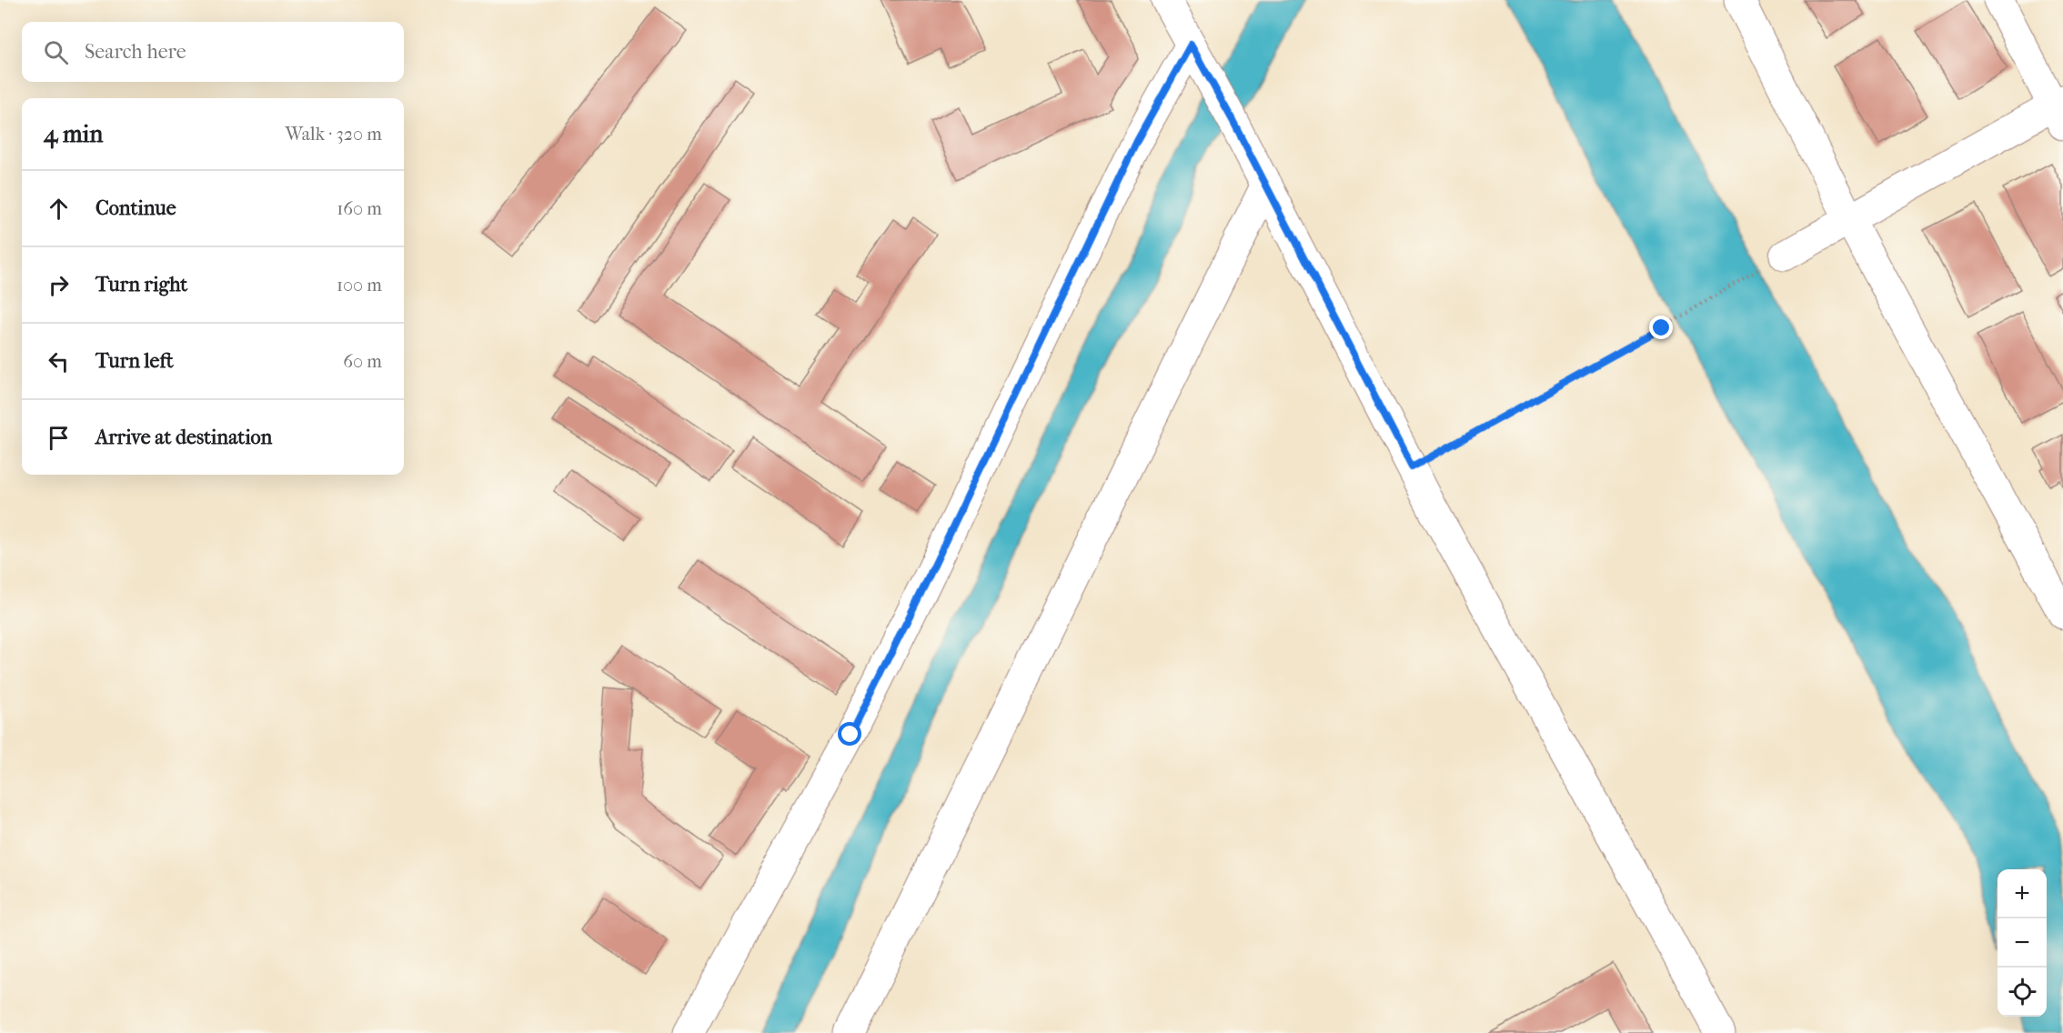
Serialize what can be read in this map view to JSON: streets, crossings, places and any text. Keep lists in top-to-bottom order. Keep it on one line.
{"page":{"search":"Search here","heading":["4 min","Walk · 320 m"],"list":[["Continue","160 m"],["Turn right","100 m"],["Turn left","60 m"],"Arrive at destination"],"map_buttons":["+","−"]}}
